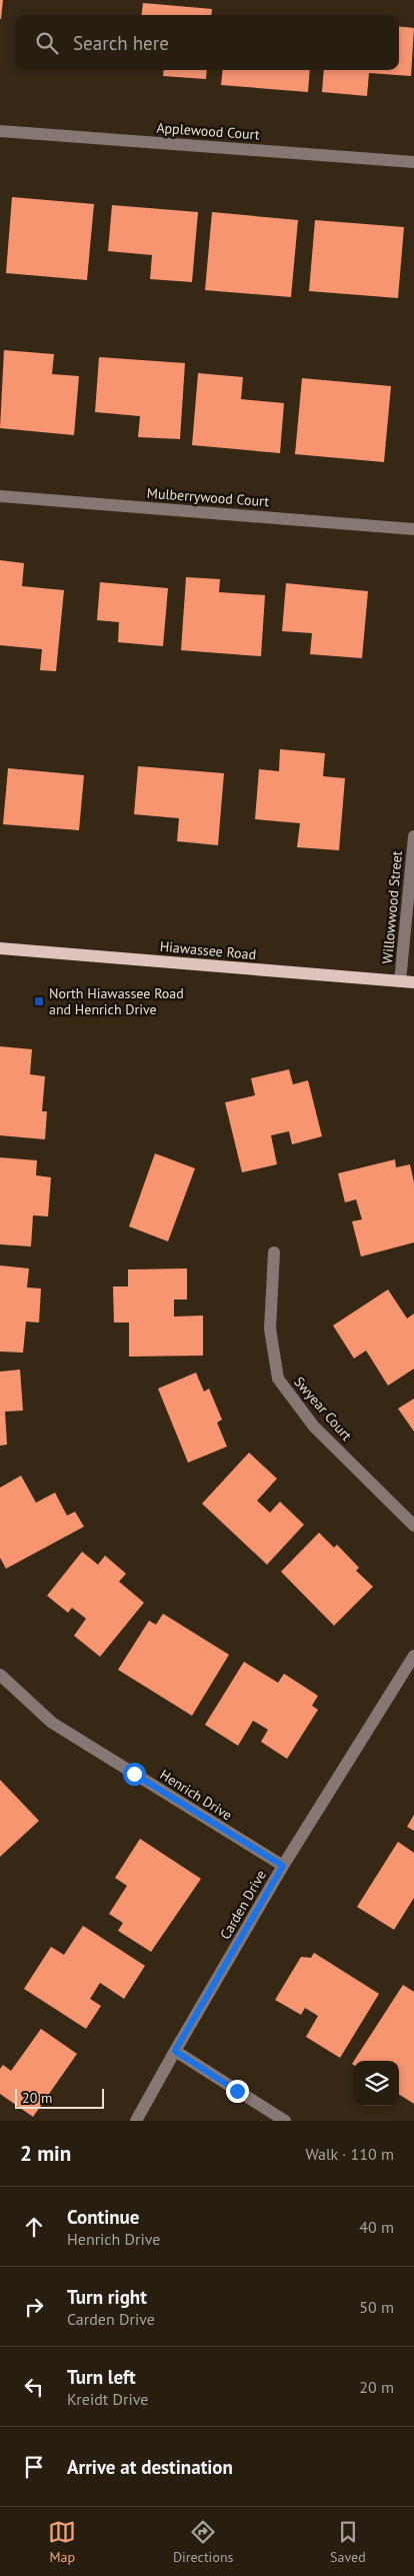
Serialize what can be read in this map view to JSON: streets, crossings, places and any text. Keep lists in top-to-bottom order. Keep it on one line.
{"streets":{"main road":["Hiawassee Road"],"street":["Applewood Court","Mulberrywood Court","Willowwood Street","Swyear Court","Henrich Drive","Carden Drive"]},"crossings":[["Willowwood Street","Hiawassee Road"],["Henrich Drive","Carden Drive"]],"places":{"transit":["North Hiawassee Road and Henrich Drive"]},"scale_bar":"20 m","page":{"search":"Search here","scale":"20 m","heading":["2 min","Walk · 110 m"],"list":[["Continue","Henrich Drive","40 m"],["Turn right","Carden Drive","50 m"],["Turn left","Kreidt Drive","20 m"],"Arrive at destination"],"nav":["Map","Directions","Saved"]}}
